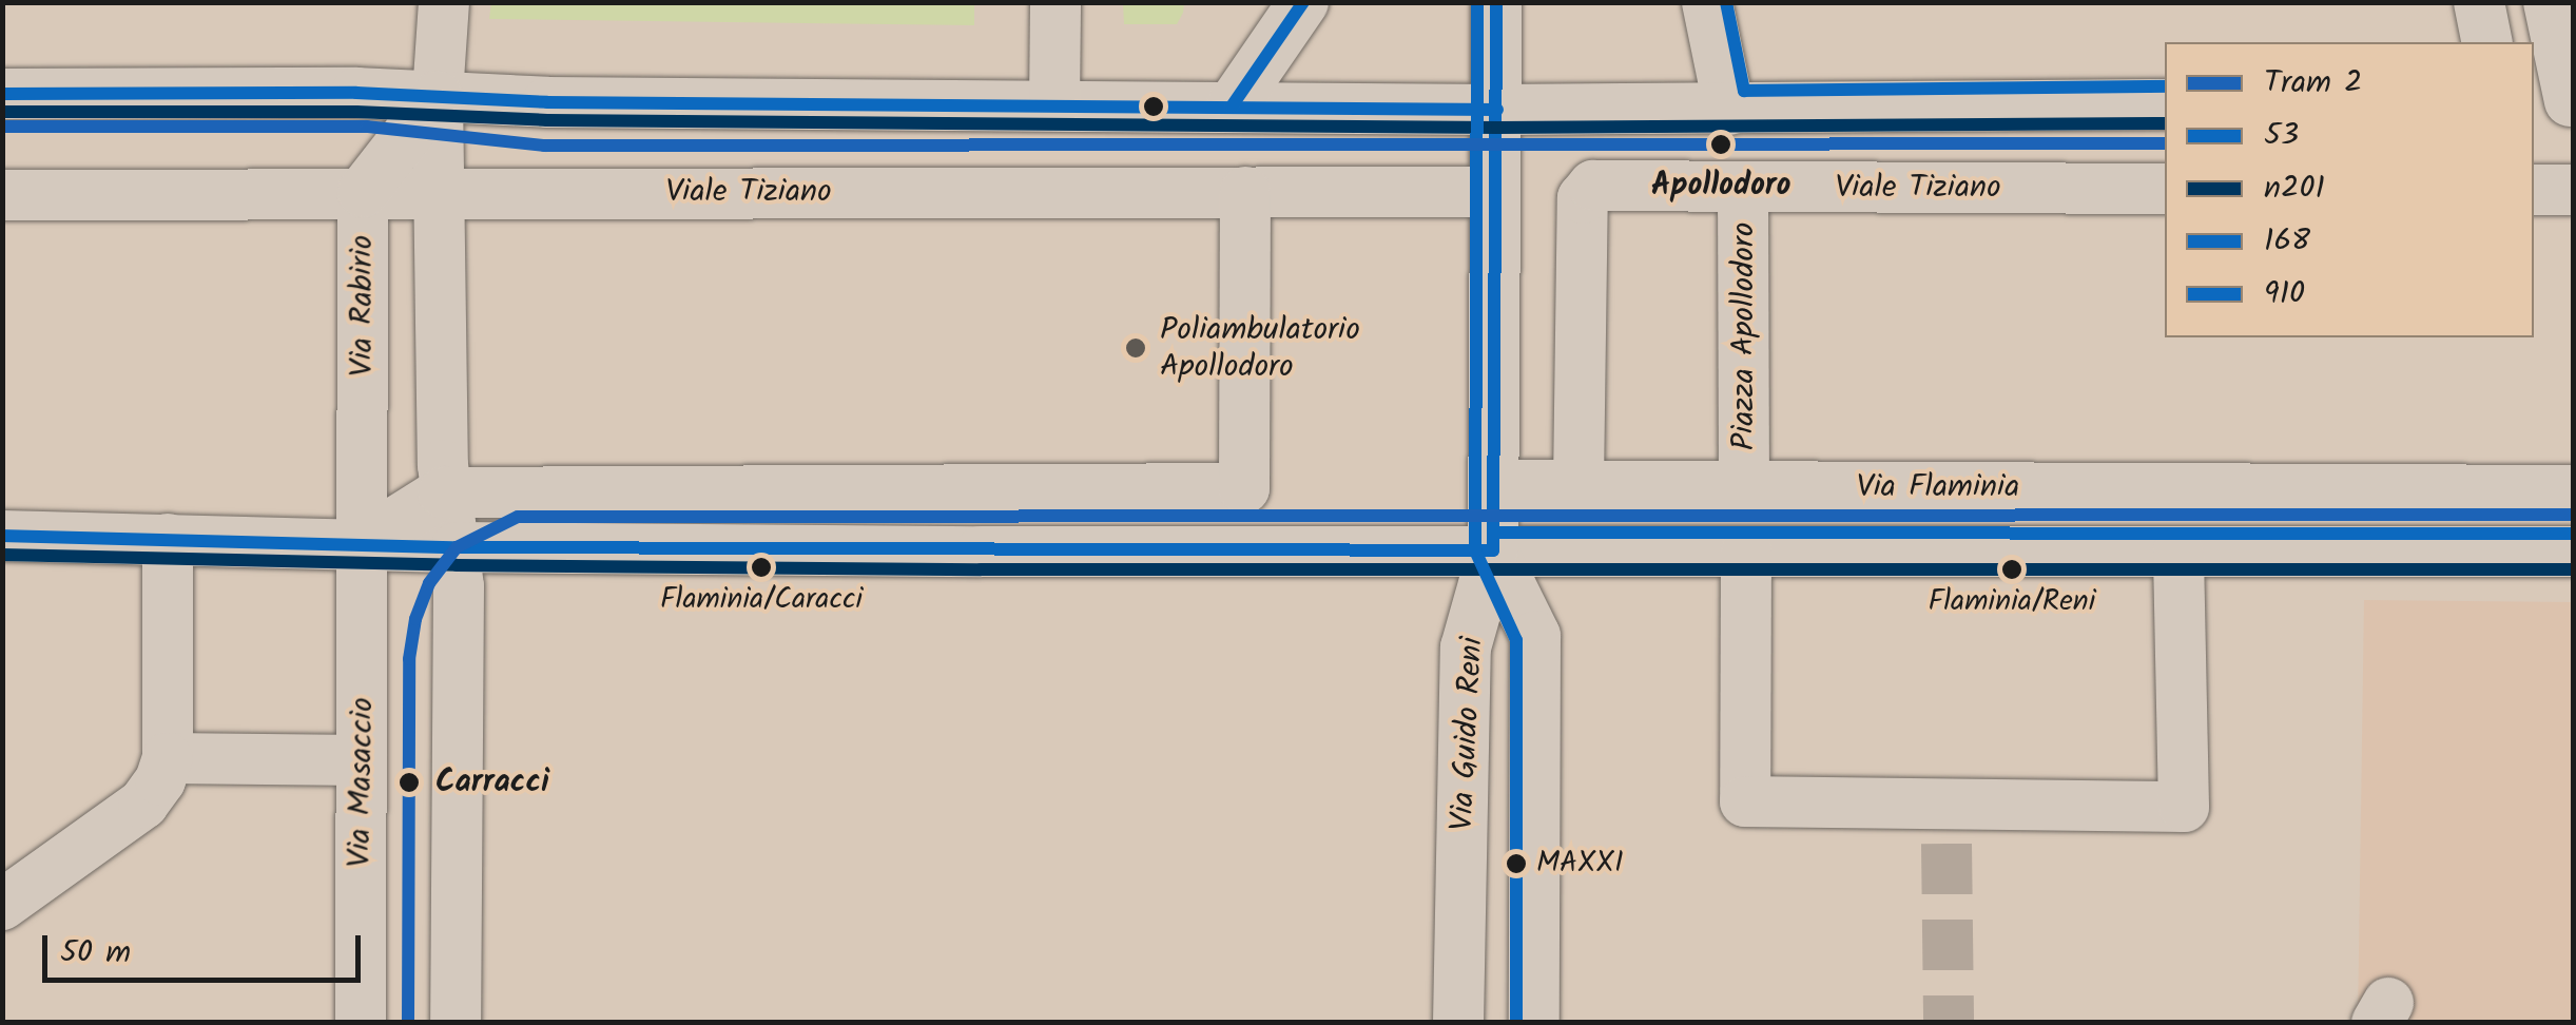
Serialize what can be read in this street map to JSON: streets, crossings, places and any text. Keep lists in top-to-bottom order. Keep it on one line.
{"streets":{"street":["Viale Tiziano","Via Rabirio","Piazza Apollodoro","Via Flaminia","Via Guido Reni","Via Masaccio"]},"crossings":[["Viale Tiziano","Via Rabirio"],["Viale Tiziano","Piazza Apollodoro"],["Viale Tiziano","Via Flaminia"],["Via Rabirio","Via Flaminia"],["Via Rabirio","Via Masaccio"],["Piazza Apollodoro","Via Flaminia"],["Via Flaminia","Via Guido Reni"],["Via Flaminia","Via Masaccio"]],"places":["Apollodoro","Poliambulatorio Apollodoro","Flaminia/Caracci","Flaminia/Reni","Carracci","MAXXI"],"lines":["transit line 53","transit line 168","transit line 910","transit line n201","tram line 2"],"legend":["Tram 2","53","n201","168","910"],"scale_bar":"50 m"}
